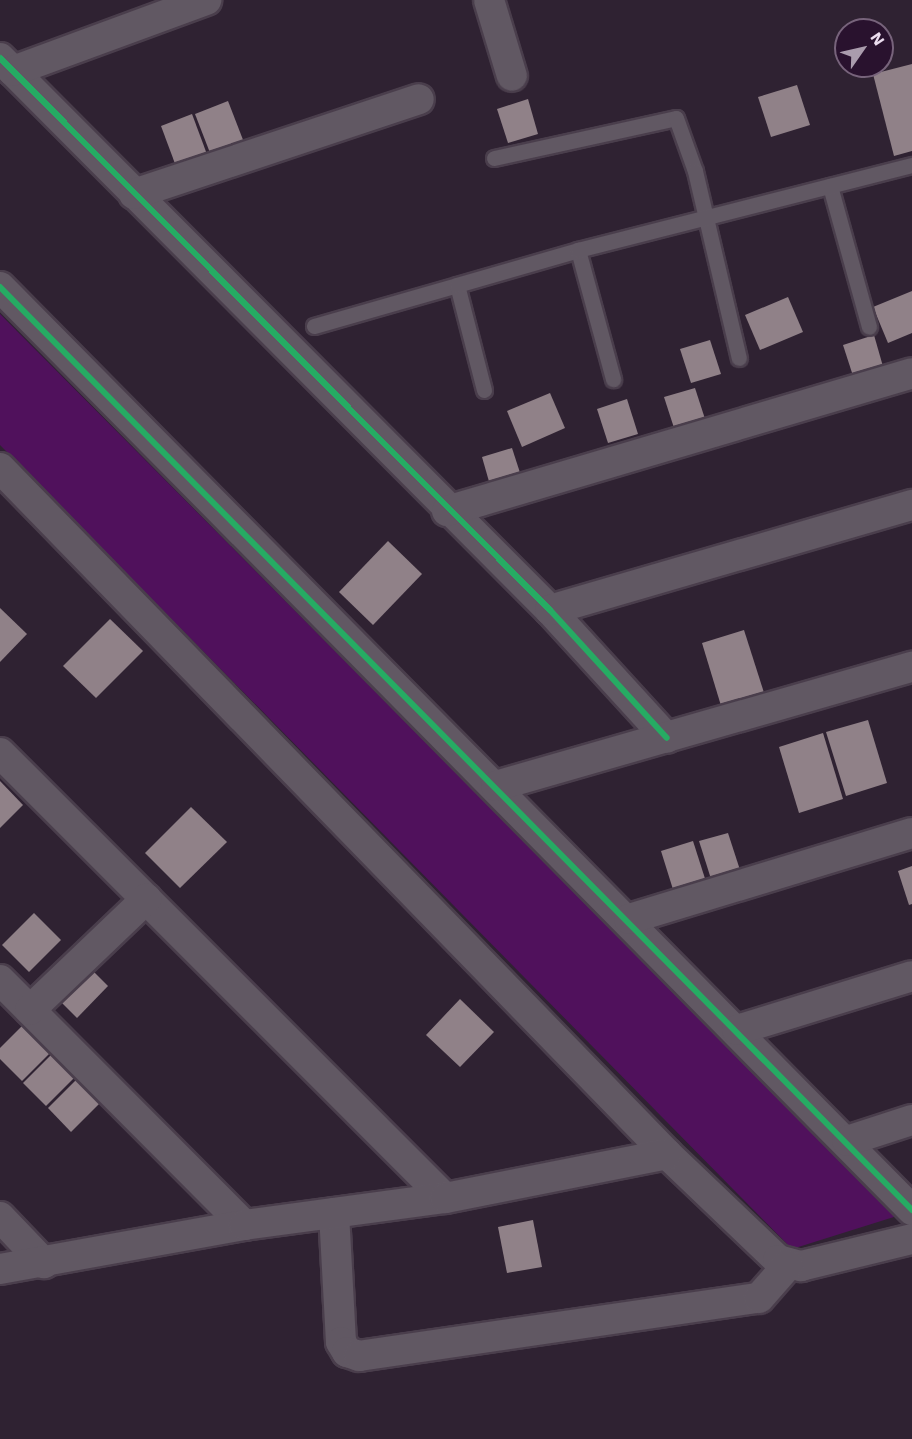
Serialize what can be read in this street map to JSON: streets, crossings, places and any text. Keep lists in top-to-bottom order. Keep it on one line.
{"north":"top right"}
